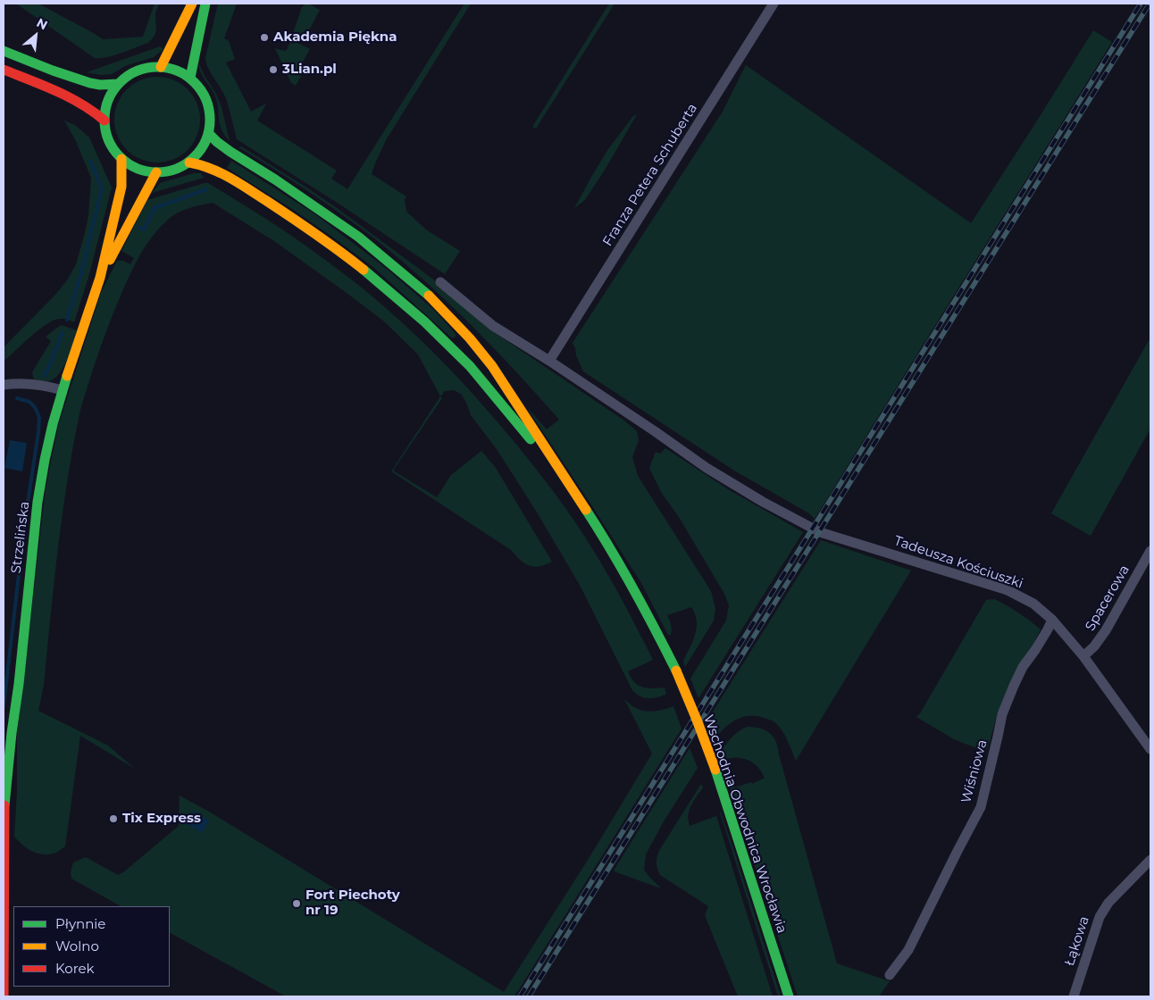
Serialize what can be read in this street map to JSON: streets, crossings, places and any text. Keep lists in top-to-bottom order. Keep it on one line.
{"streets":{"main road":["Strzelińska","Wschodnia Obwodnica Wrocławia"],"street":["Franza Petera Schuberta","Tadeusza Kościuszki","Spacerowa","Wiśniowa","Łąkowa"]},"crossings":[["Franza Petera Schuberta","Tadeusza Kościuszki"],["Strzelińska","Wschodnia Obwodnica Wrocławia"],["Tadeusza Kościuszki","Spacerowa"],["Tadeusza Kościuszki","Wiśniowa"]],"places":["Akademia Piękna","3Lian.pl","Tix Express","Fort Piechoty nr 19"],"legend":["Płynnie","Wolno","Korek"],"north":"top right"}
